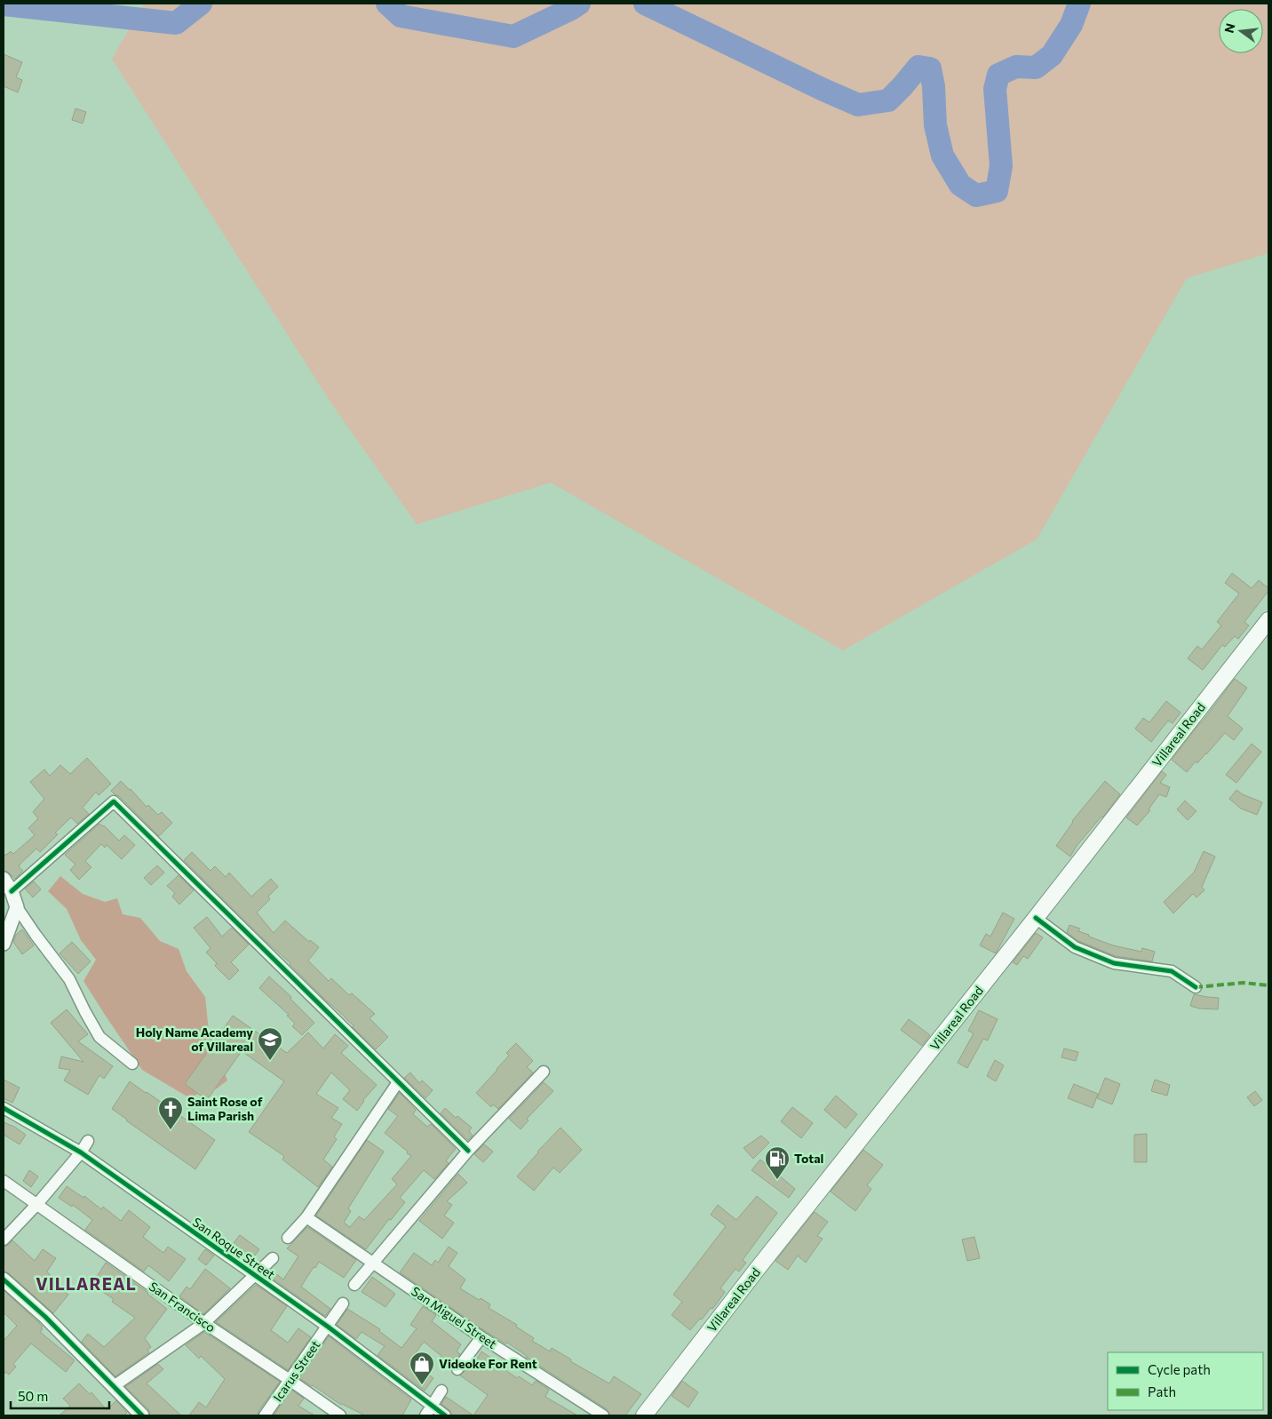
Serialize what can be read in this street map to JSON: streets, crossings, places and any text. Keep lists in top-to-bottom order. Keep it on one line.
{"streets":{"main road":["Villareal Road"],"street":["San Roque Street","San Francisco","San Miguel Street","Icarus Street"]},"crossings":[["San Roque Street","Icarus Street"],["San Francisco","Icarus Street"]],"districts":["VILLAREAL"],"places":{"school or university":["Holy Name Academy of Villareal"],"church":["Saint Rose of Lima Parish"],"fuel station":["Total"],"shop":["Videoke For Rent"]},"legend":["Cycle path","Path"],"scale_bar":"50 m","north":"left"}
